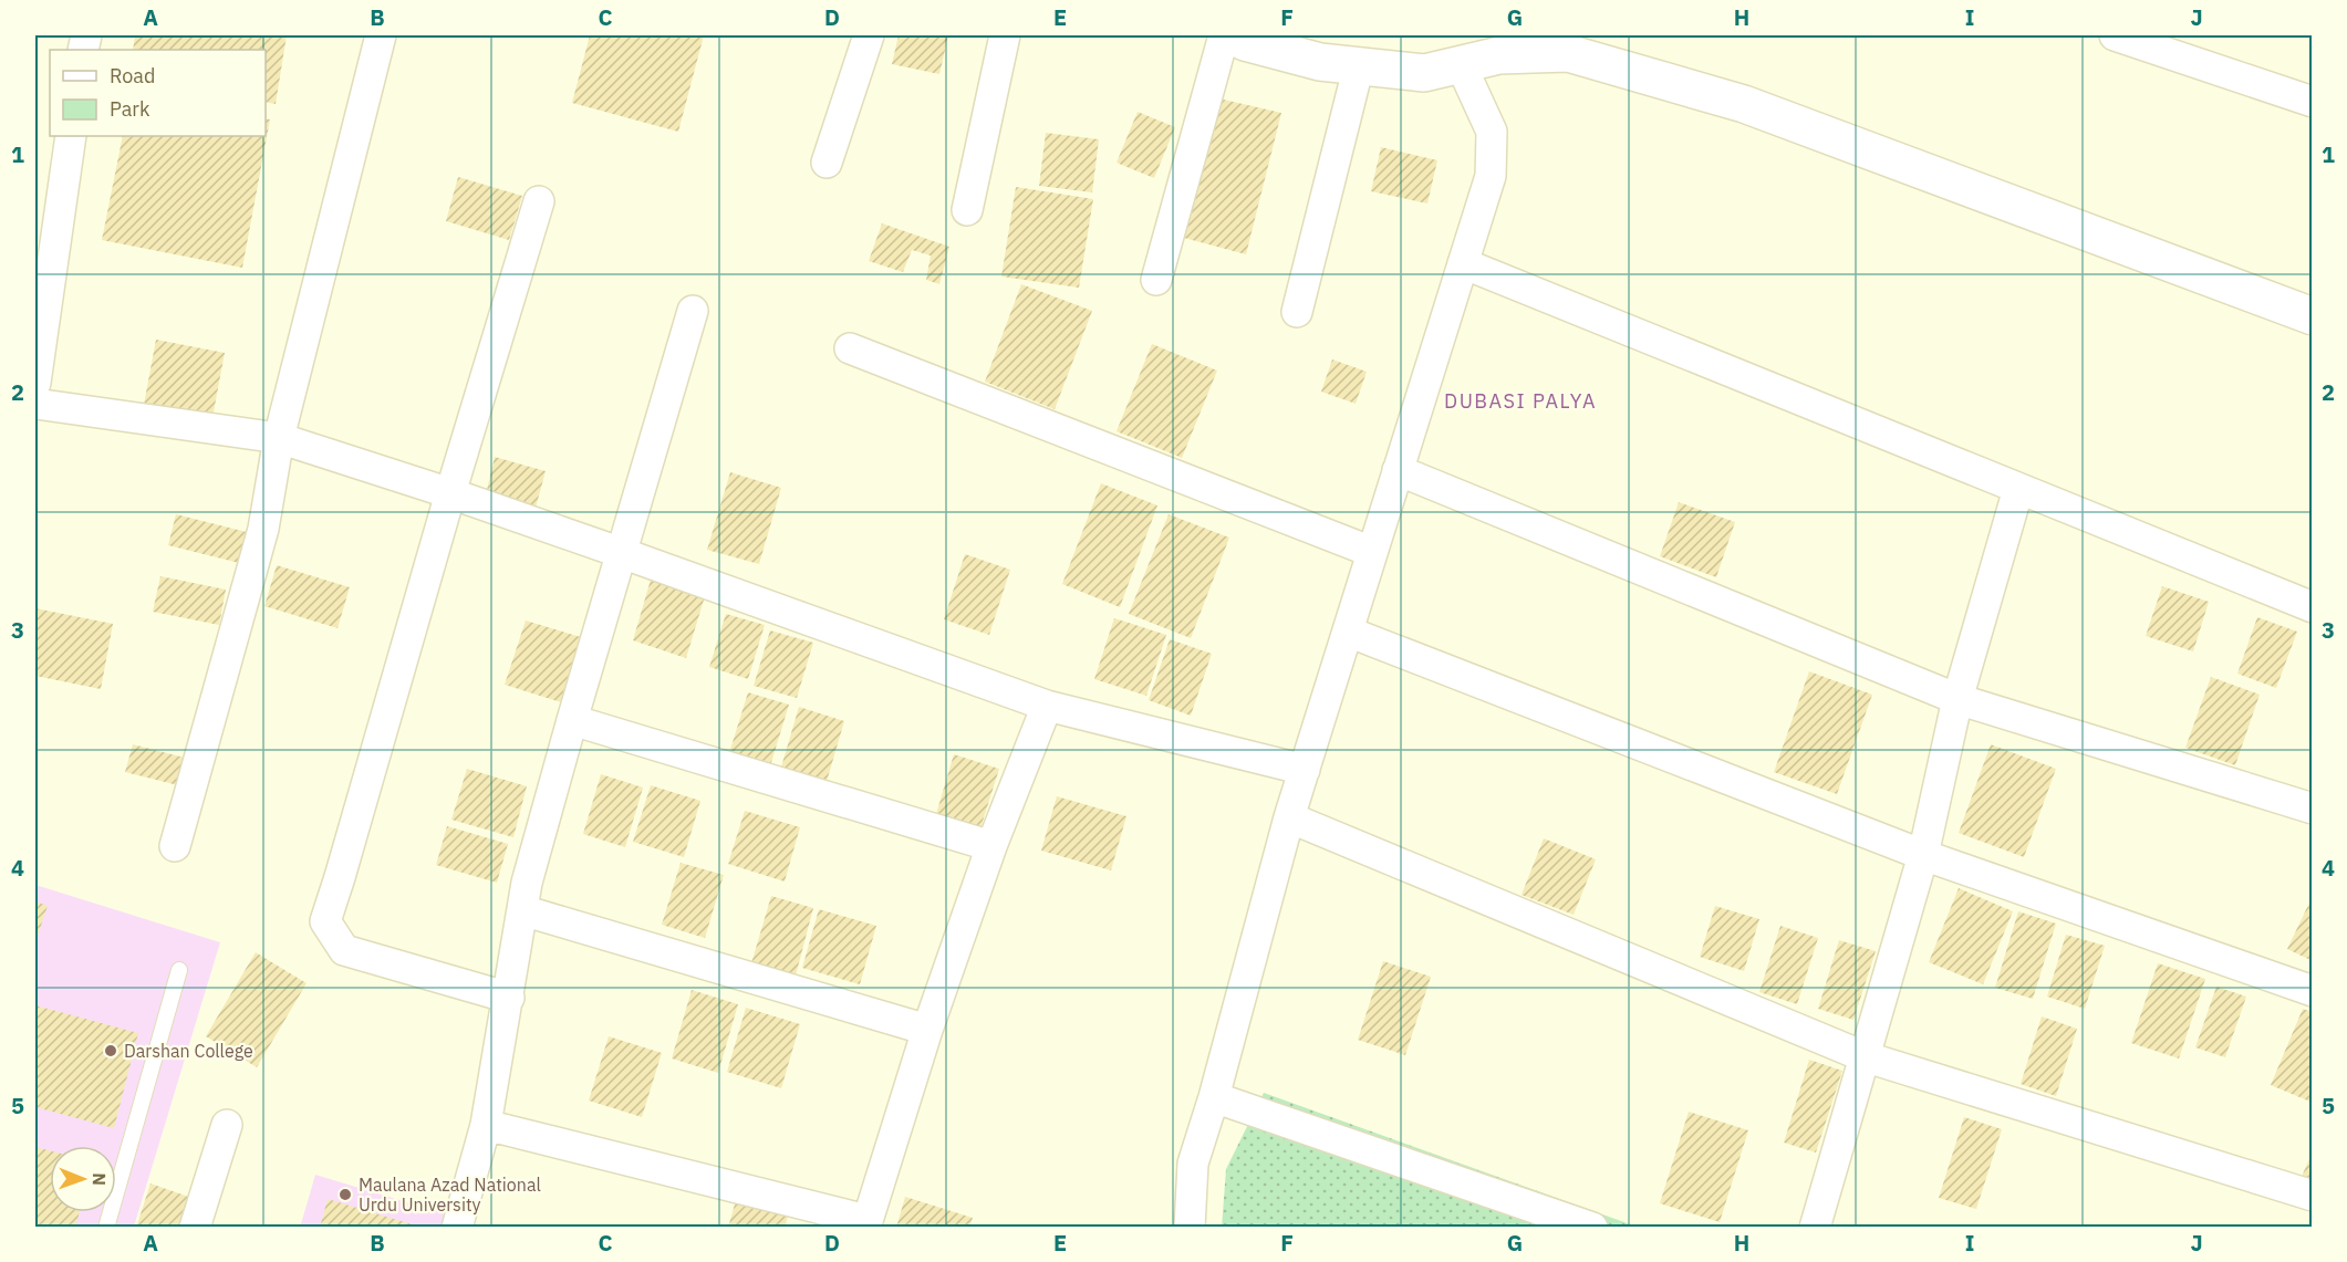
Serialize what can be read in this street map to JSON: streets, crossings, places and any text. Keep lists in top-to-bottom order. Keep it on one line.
{"districts":["DUBASI PALYA"],"places":["Darshan College","Maulana Azad National Urdu University"],"legend":["Road","Park"],"north":"right","grid":{"columns":["A","B","C","D","E","F","G","H","I","J"],"rows":["1","2","3","4","5"]}}
